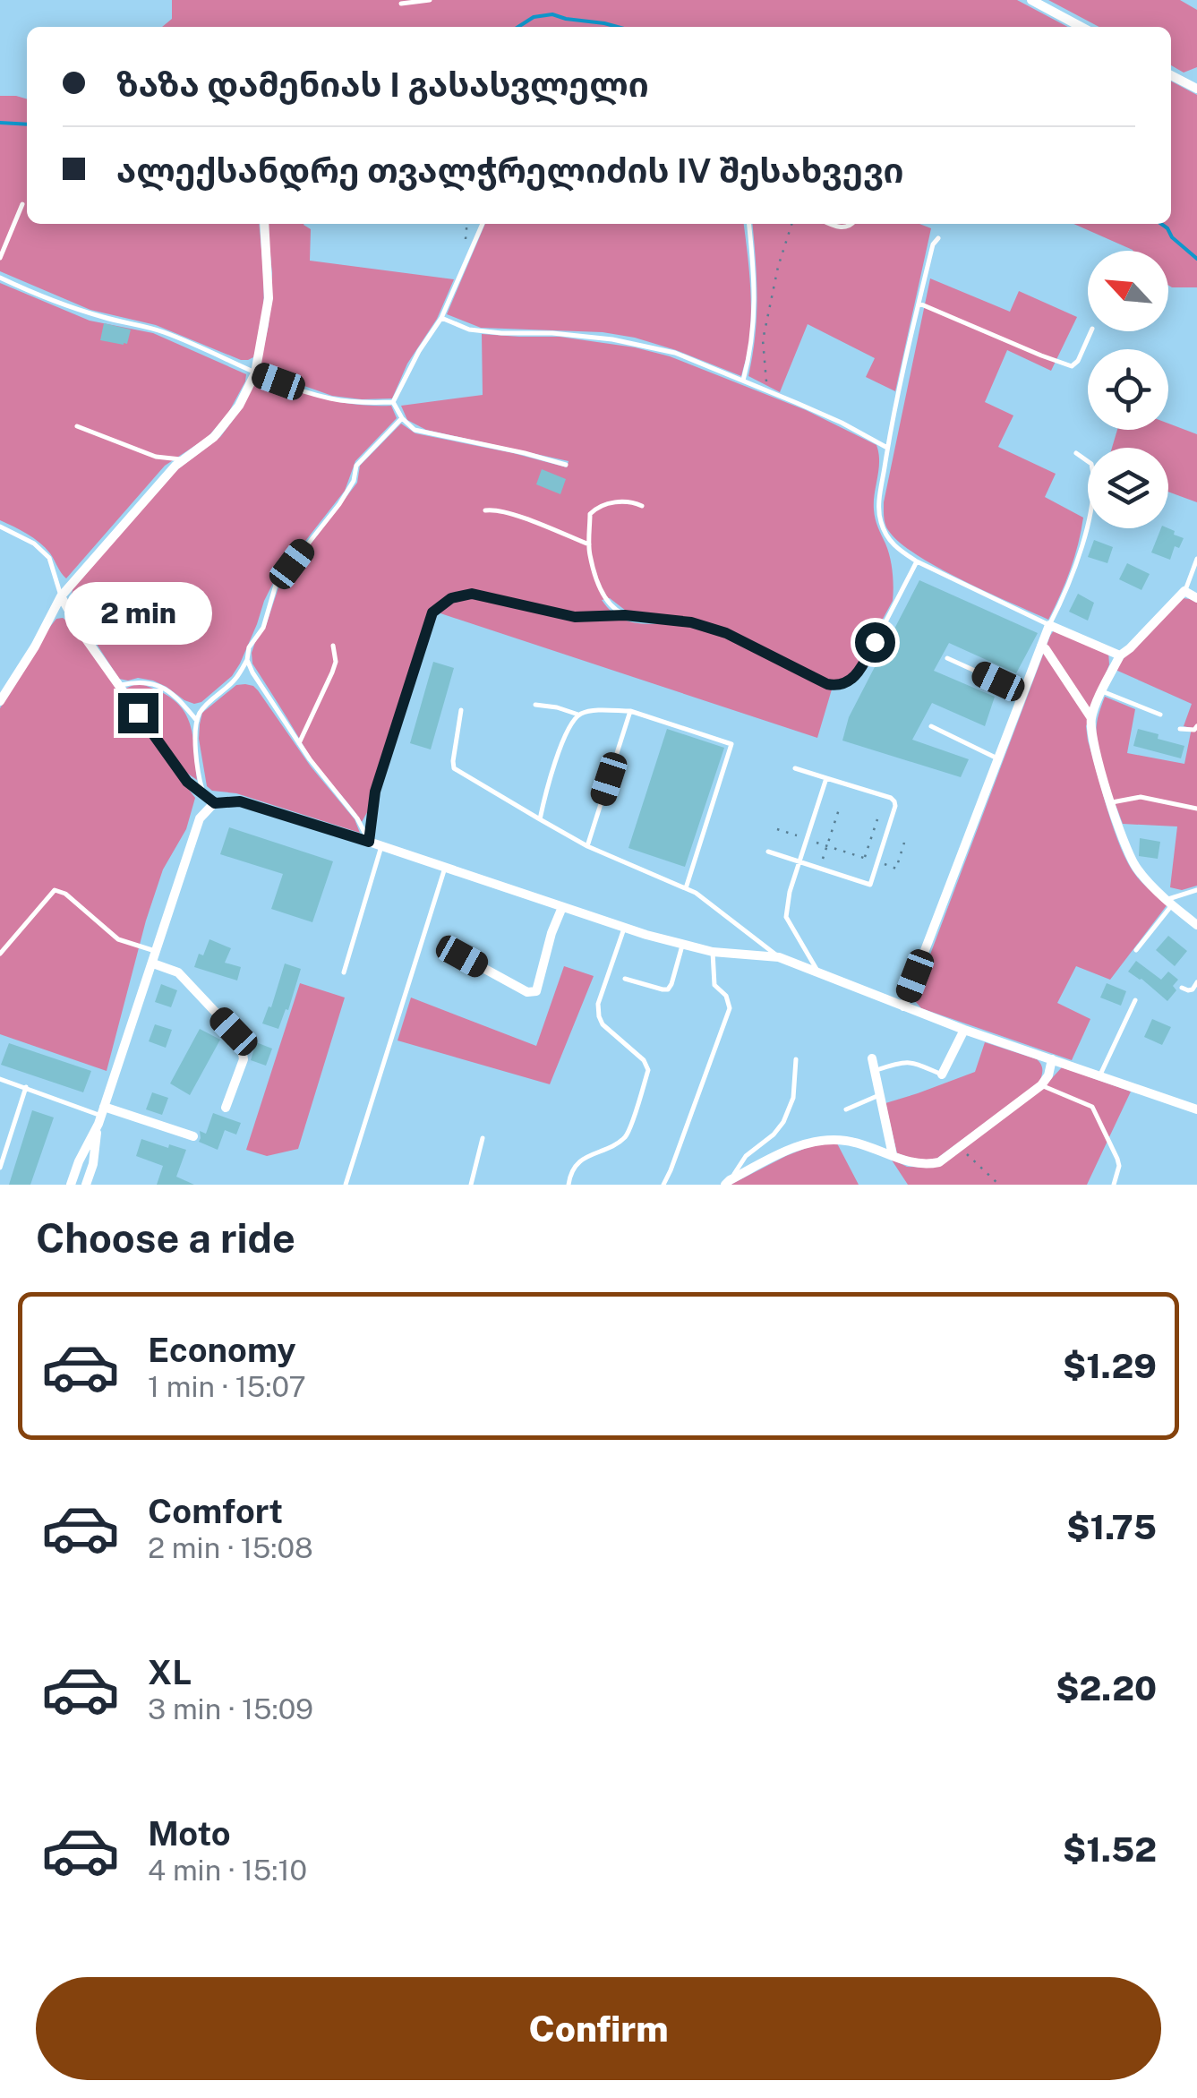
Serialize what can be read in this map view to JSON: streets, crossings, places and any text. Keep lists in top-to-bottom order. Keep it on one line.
{"north":"top left","page":{"banner":["ზაზა დამენიას I გასასვლელი","ალექსანდრე თვალჭრელიძის IV შესახვევი"],"bubble":"2 min","heading":"Choose a ride","list":[{"name":"Economy","note":"1 min · 15:07","value":"$1.29"},{"name":"Comfort","note":"2 min · 15:08","value":"$1.75"},{"name":"XL","note":"3 min · 15:09","value":"$2.20"},{"name":"Moto","note":"4 min · 15:10","value":"$1.52"}],"buttons":"Confirm"}}
